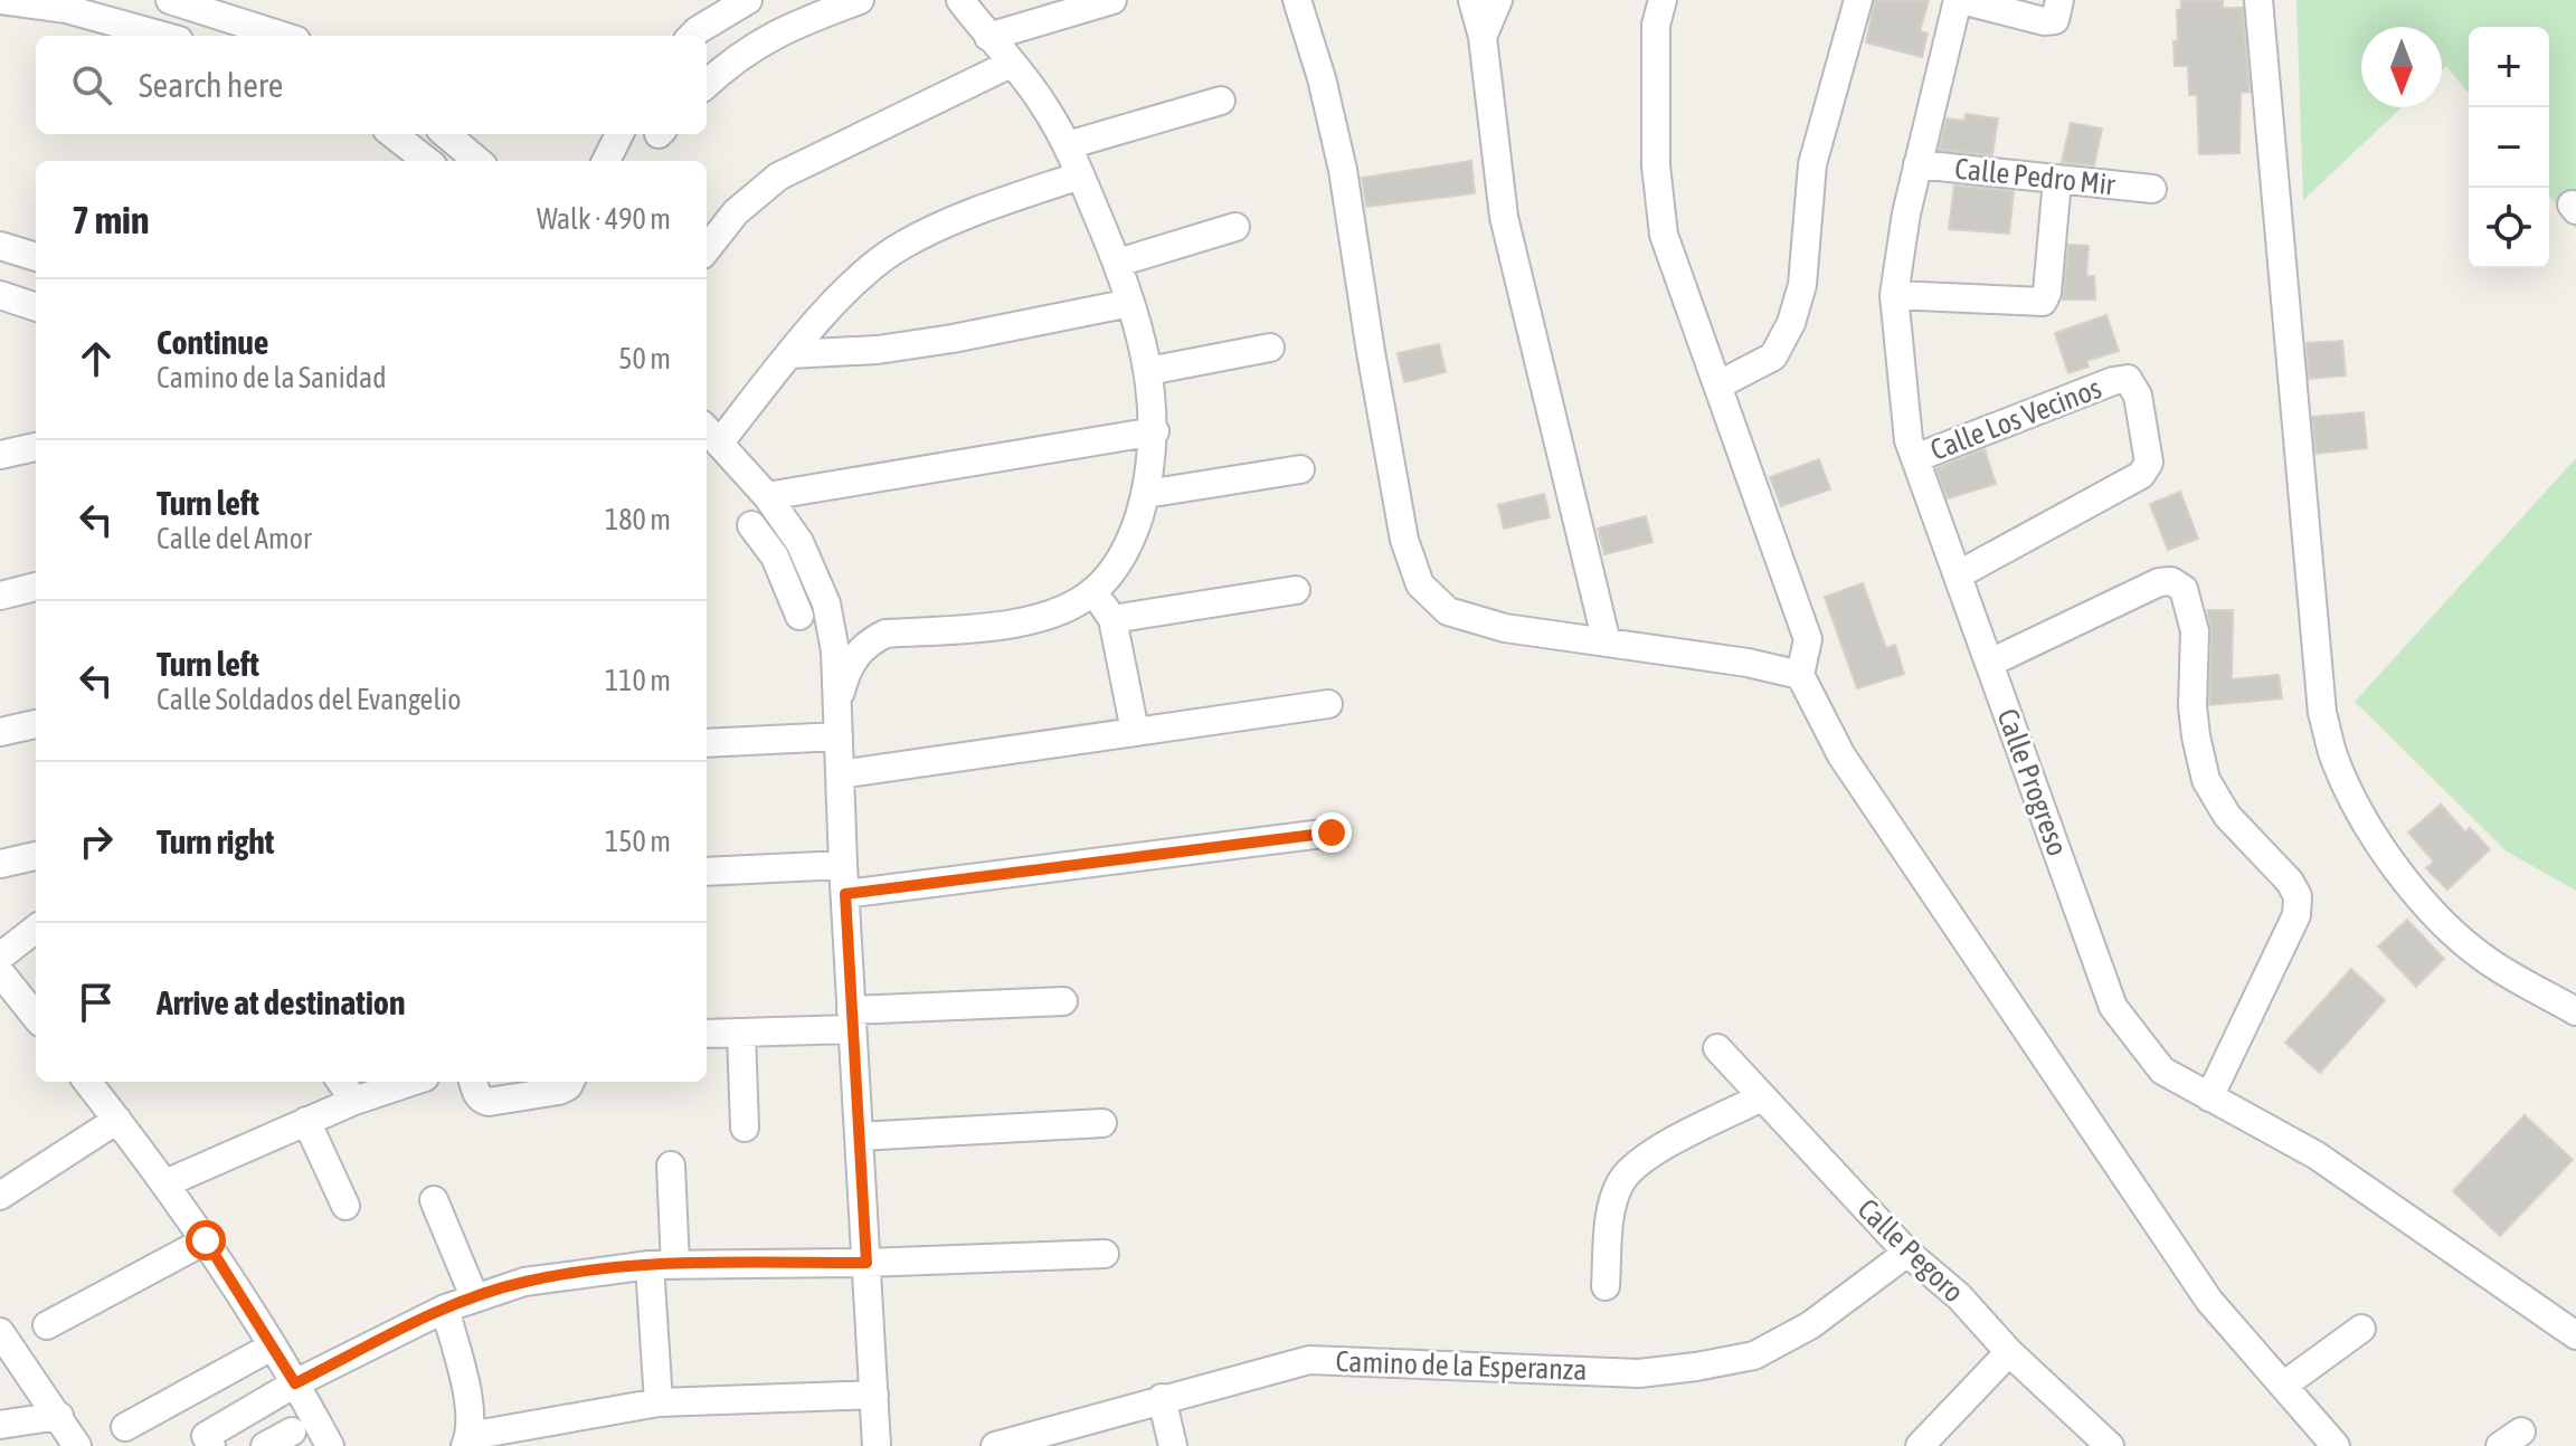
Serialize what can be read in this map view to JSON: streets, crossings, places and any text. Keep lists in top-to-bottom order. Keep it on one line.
{"streets":{"street":["Calle Pedro Mir","Calle Los Vecinos","Calle Progreso","Calle Pegoro","Camino de la Esperanza"]},"crossings":[["Calle Pedro Mir","Calle Progreso"],["Calle Los Vecinos","Calle Progreso"],["Calle Pegoro","Camino de la Esperanza"]],"north":"bottom","page":{"map_buttons":["+","−"],"search":"Search here","heading":["7 min","Walk · 490 m"],"list":[["Continue","Camino de la Sanidad","50 m"],["Turn left","Calle del Amor","180 m"],["Turn left","Calle Soldados del Evangelio","110 m"],["Turn right","150 m"],"Arrive at destination"]}}
